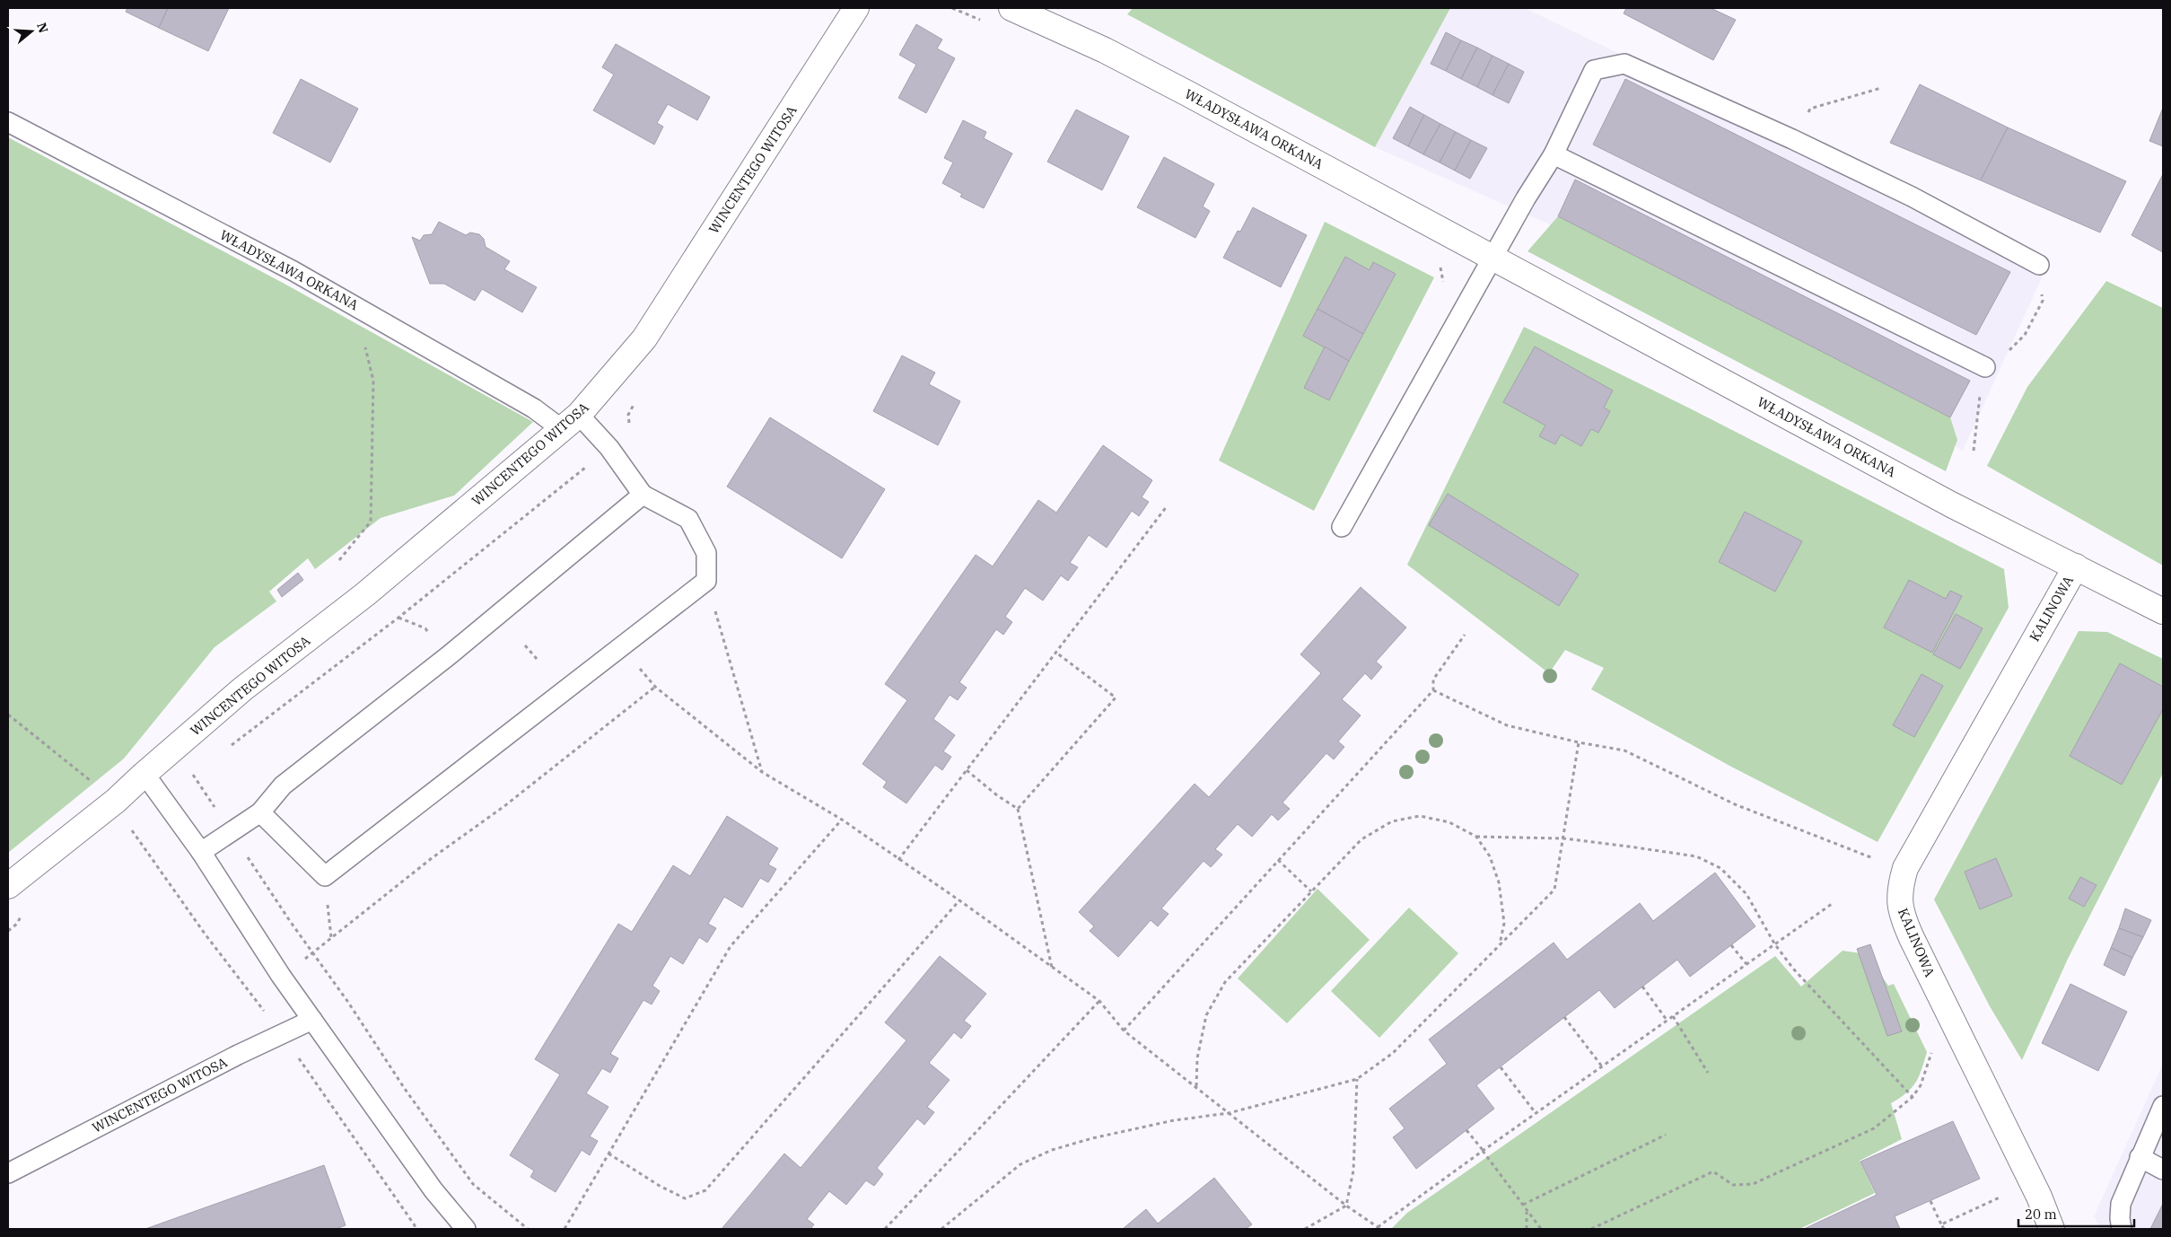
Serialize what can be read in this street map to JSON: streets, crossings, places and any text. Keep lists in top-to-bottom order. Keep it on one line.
{"streets":{"street":["WŁADYSŁAWA ORKANA","WINCENTEGO WITOSA","KALINOWA"]},"crossings":[["WŁADYSŁAWA ORKANA","WINCENTEGO WITOSA"],["WŁADYSŁAWA ORKANA","KALINOWA"]],"scale_bar":"20 m","north":"right"}
